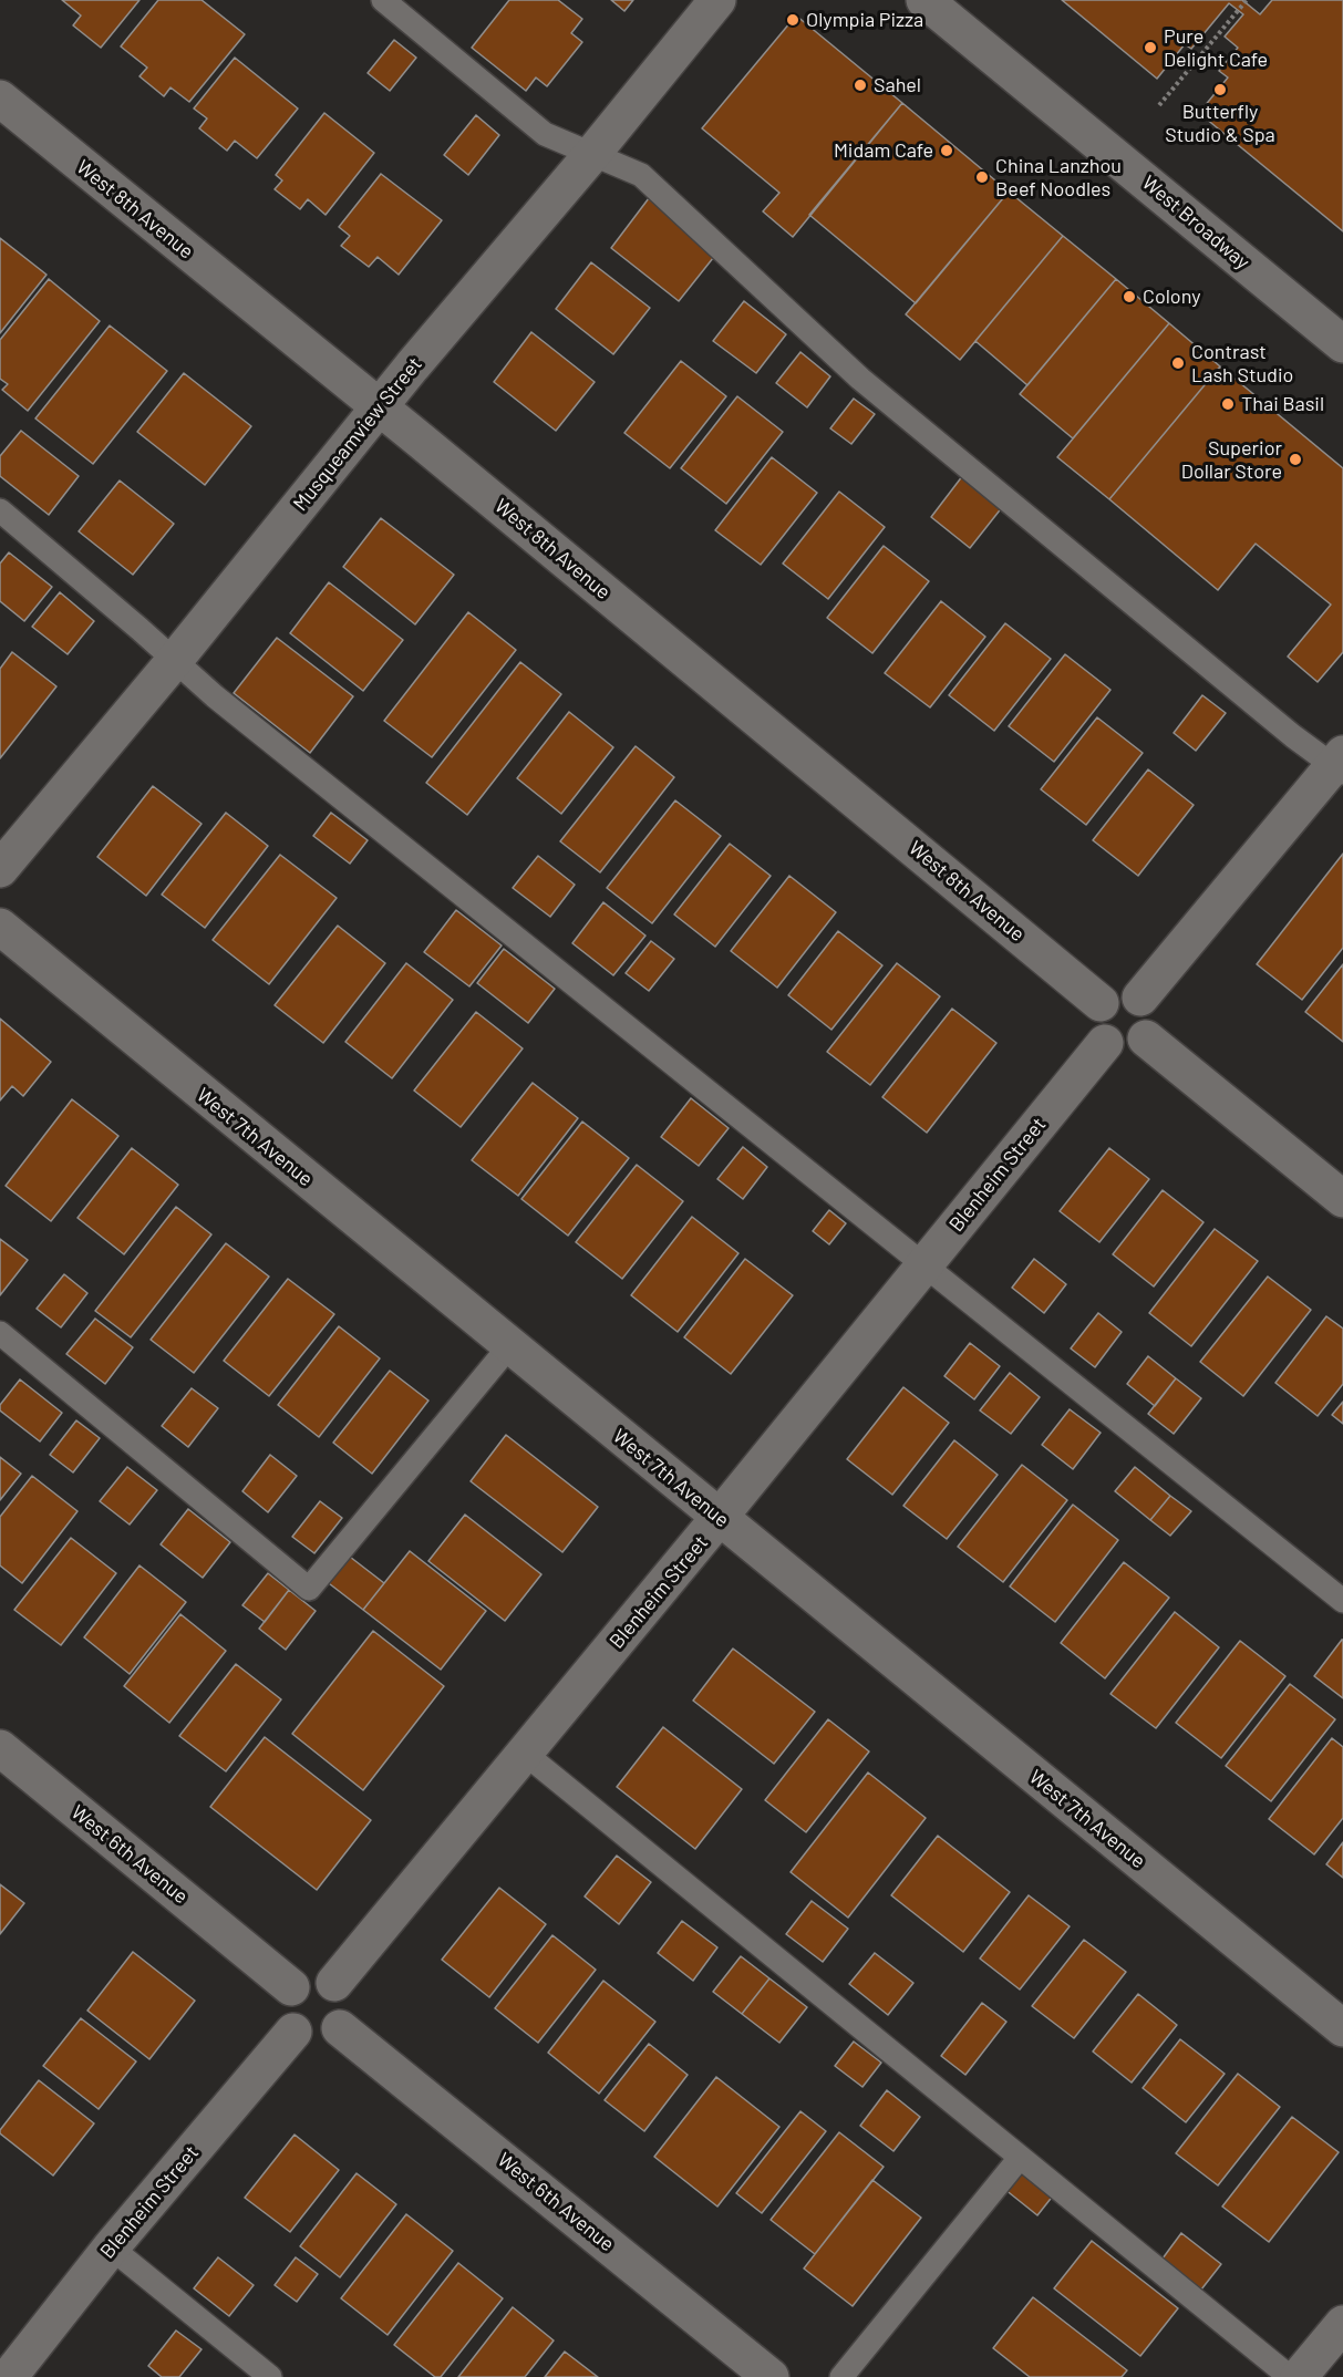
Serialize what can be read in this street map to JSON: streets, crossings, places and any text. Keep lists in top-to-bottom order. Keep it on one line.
{"streets":{"street":["West 8th Avenue","West Broadway","Musqueamview Street","West 7th Avenue","Blenheim Street","West 6th Avenue"]},"crossings":[["West 8th Avenue","Musqueamview Street"],["West 8th Avenue","Blenheim Street"],["West 7th Avenue","Blenheim Street"],["Blenheim Street","West 6th Avenue"]],"places":["Olympia Pizza","Pure Delight Cafe","Sahel","Butterfly Studio & Spa","Midam Cafe","China Lanzhou Beef Noodles","Colony","Contrast Lash Studio","Thai Basil","Superior Dollar Store"]}
